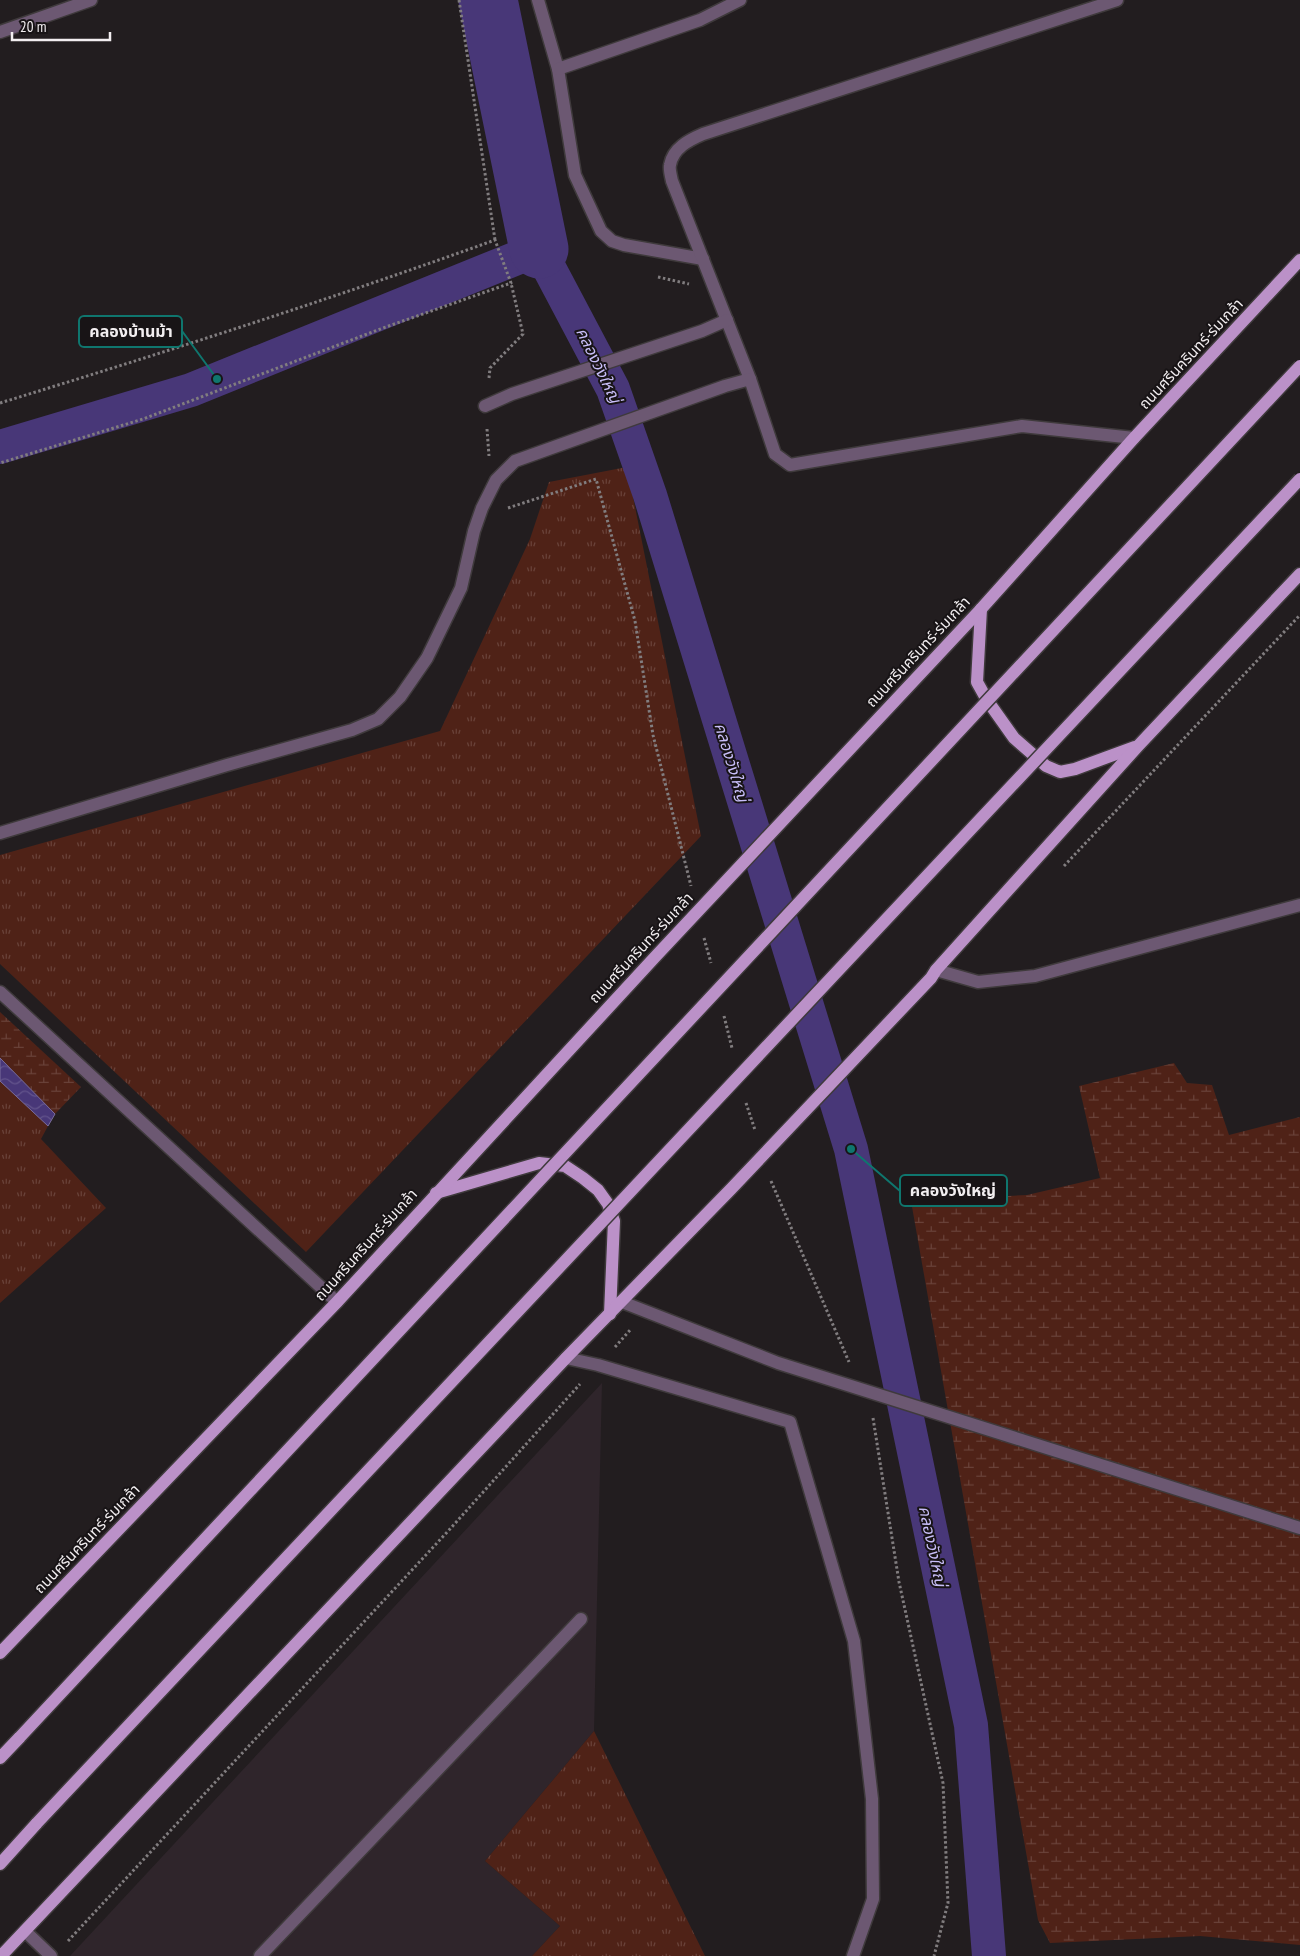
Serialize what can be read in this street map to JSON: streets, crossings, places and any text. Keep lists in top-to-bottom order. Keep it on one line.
{"streets":{"main road":["ถนนศรีนครินทร์-ร่มเกล้า"]},"water":["คลองวังใหญ่"],"places":["คลองบ้านม้า","คลองวังใหญ่"],"scale_bar":"20 m"}
